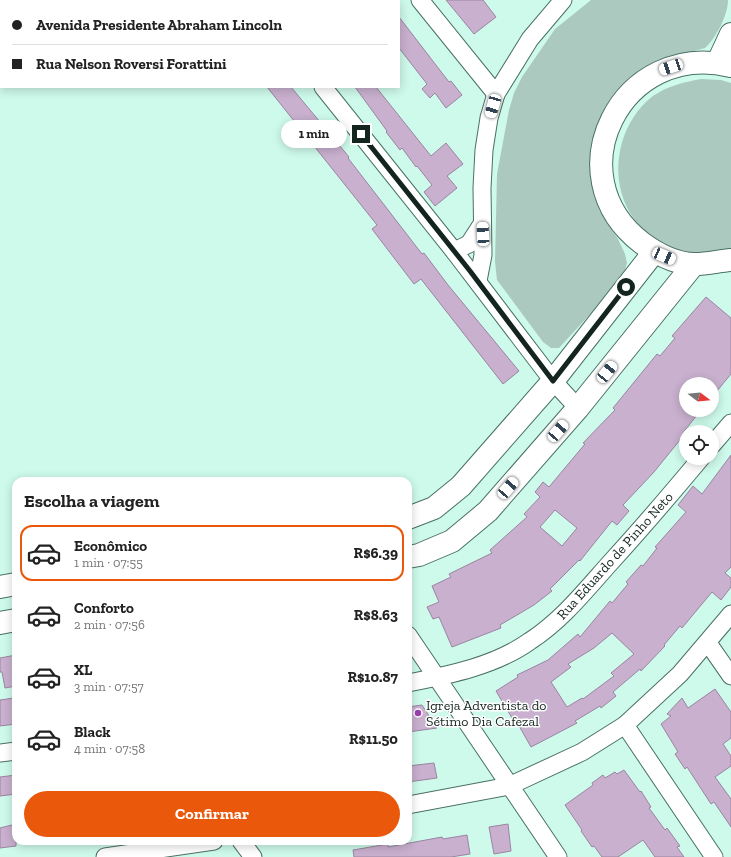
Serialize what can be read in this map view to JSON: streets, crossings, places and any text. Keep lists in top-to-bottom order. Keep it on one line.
{"streets":{"street":["Rua Eduardo de Pinho Neto"]},"places":["Igreja Adventista do Sétimo Dia Cafezal"],"north":"right","page":{"banner":["Avenida Presidente Abraham Lincoln","Rua Nelson Roversi Forattini"],"bubble":"1 min","heading":"Escolha a viagem","list":[{"name":"Econômico","note":"1 min · 07:55","value":"R$6.39"},{"name":"Conforto","note":"2 min · 07:56","value":"R$8.63"},{"name":"XL","note":"3 min · 07:57","value":"R$10.87"},{"name":"Black","note":"4 min · 07:58","value":"R$11.50"}],"buttons":"Confirmar"}}
